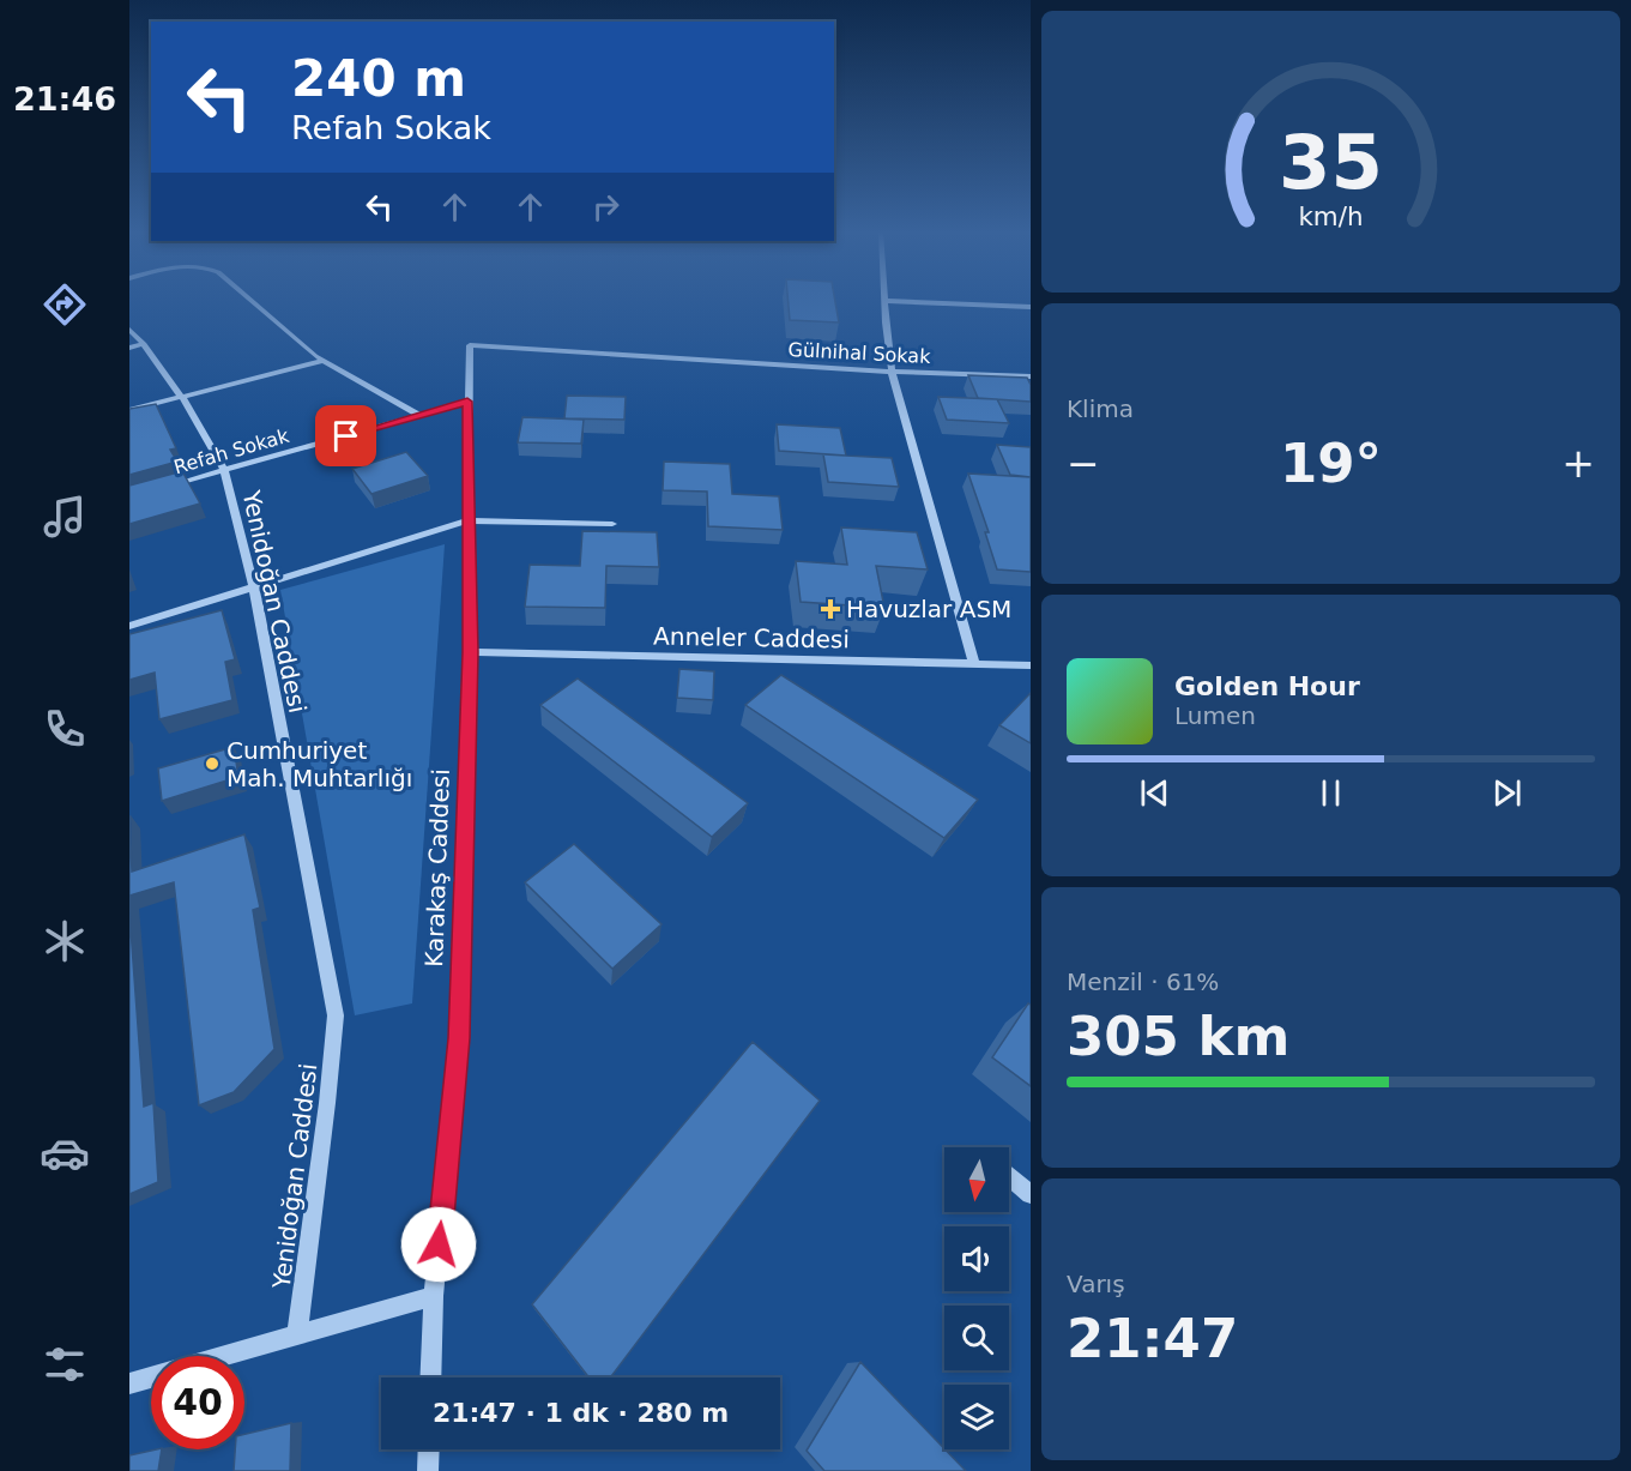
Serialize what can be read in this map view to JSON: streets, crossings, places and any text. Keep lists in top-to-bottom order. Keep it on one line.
{"streets":{"street":["Gülnihal Sokak","Refah Sokak","Yenidoğan Caddesi","Anneler Caddesi","Karakaş Caddesi"]},"crossings":[["Gülnihal Sokak","Karakaş Caddesi"],["Refah Sokak","Yenidoğan Caddesi"],["Refah Sokak","Karakaş Caddesi"],["Anneler Caddesi","Karakaş Caddesi"]],"places":{"health":["Havuzlar ASM"],"other":["Cumhuriyet Mah. Muhtarlığı"]},"north":"bottom","page":{"tabs":"21:46","turn":["240 m","Refah Sokak"],"tile":["Klima",["Menzil · 61%","305 km"],["Varış","21:47"]],"heat":["−","19°","+"],"song":["Golden Hour","Lumen"],"limit":"40","trip":"21:47 · 1 dk · 280 m","gauge":["35","km/h"]}}
